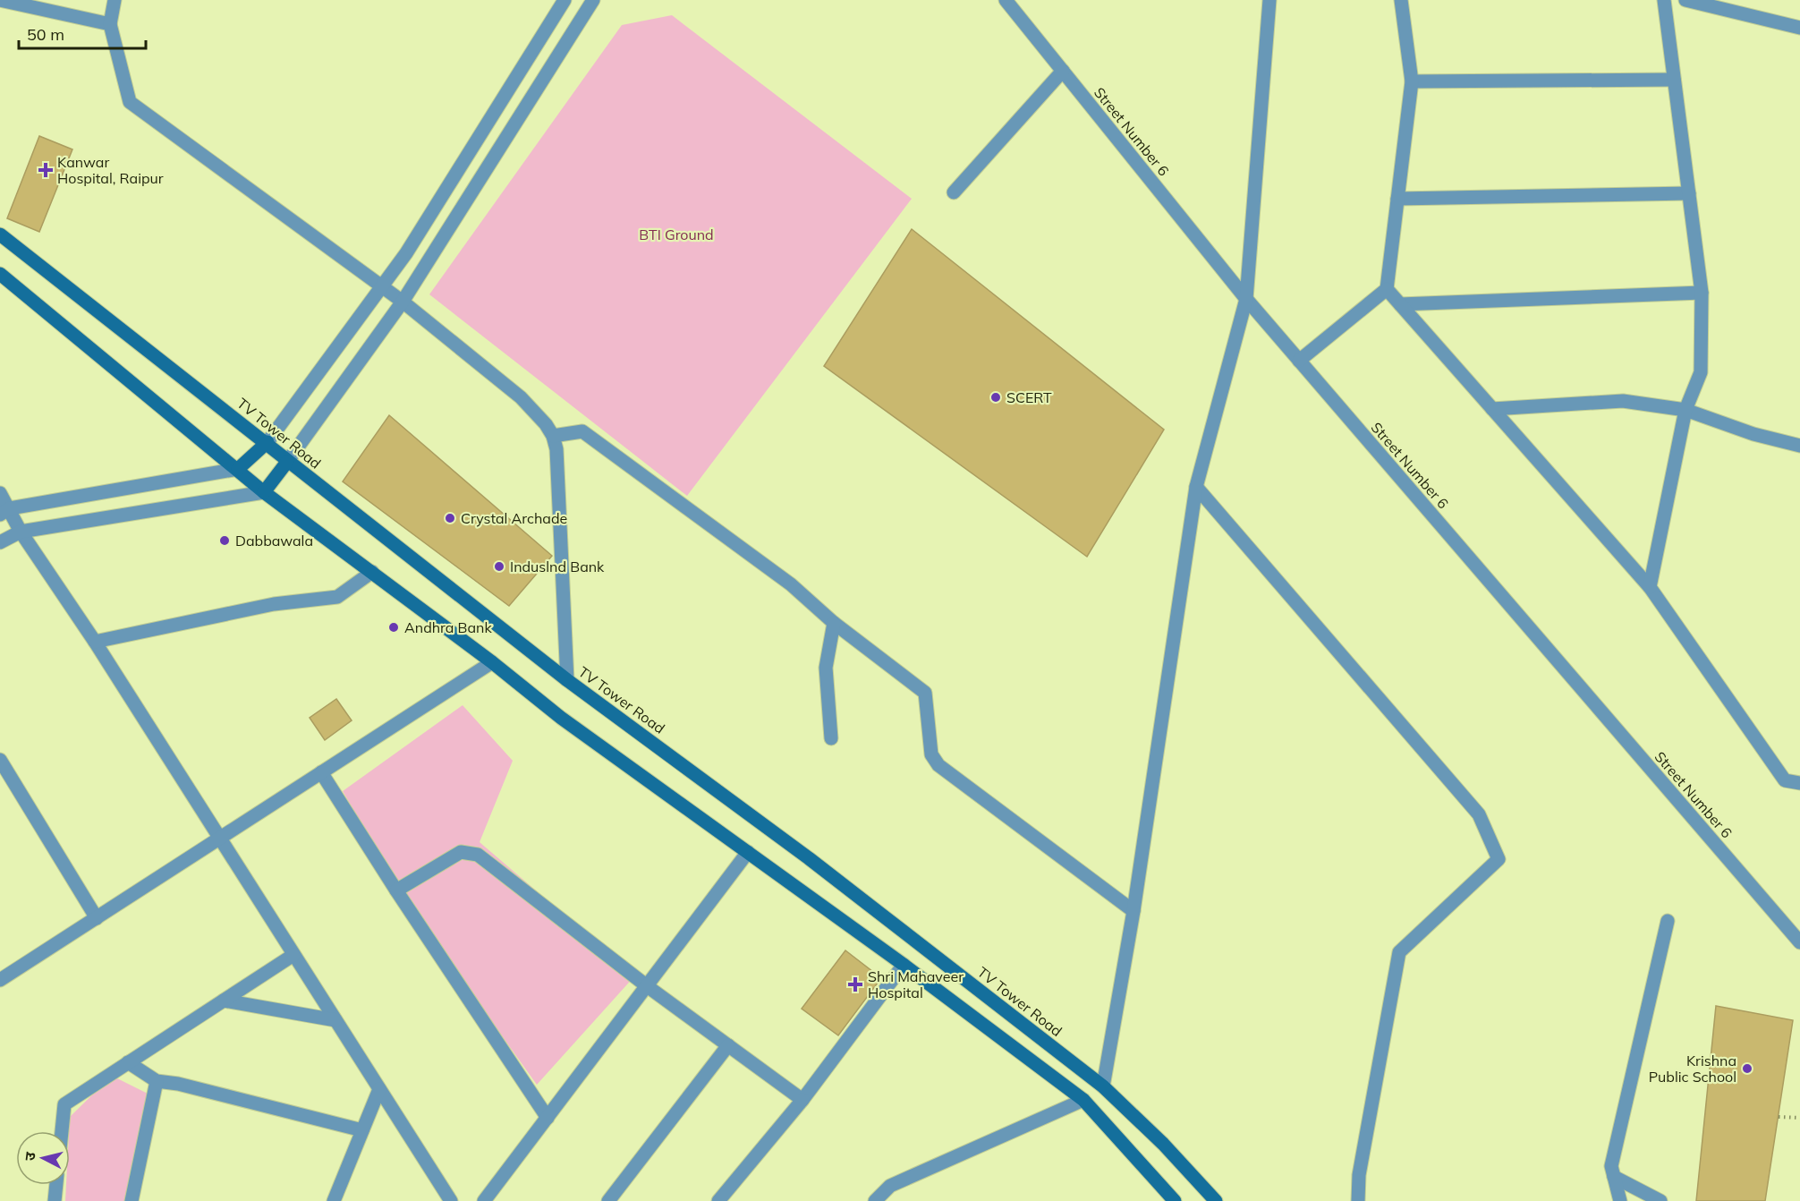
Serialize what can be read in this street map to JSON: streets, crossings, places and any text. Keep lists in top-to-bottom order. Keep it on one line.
{"streets":{"main road":["TV Tower Road"],"street":["Street Number 6"]},"parks":["BTI Ground"],"places":{"health":["Kanwar Hospital, Raipur","Shri Mahaveer Hospital"],"other":["SCERT","Crystal Archade","Dabbawala","Induslnd Bank","Andhra Bank","Krishna Public School"]},"scale_bar":"50 m","north":"left"}
